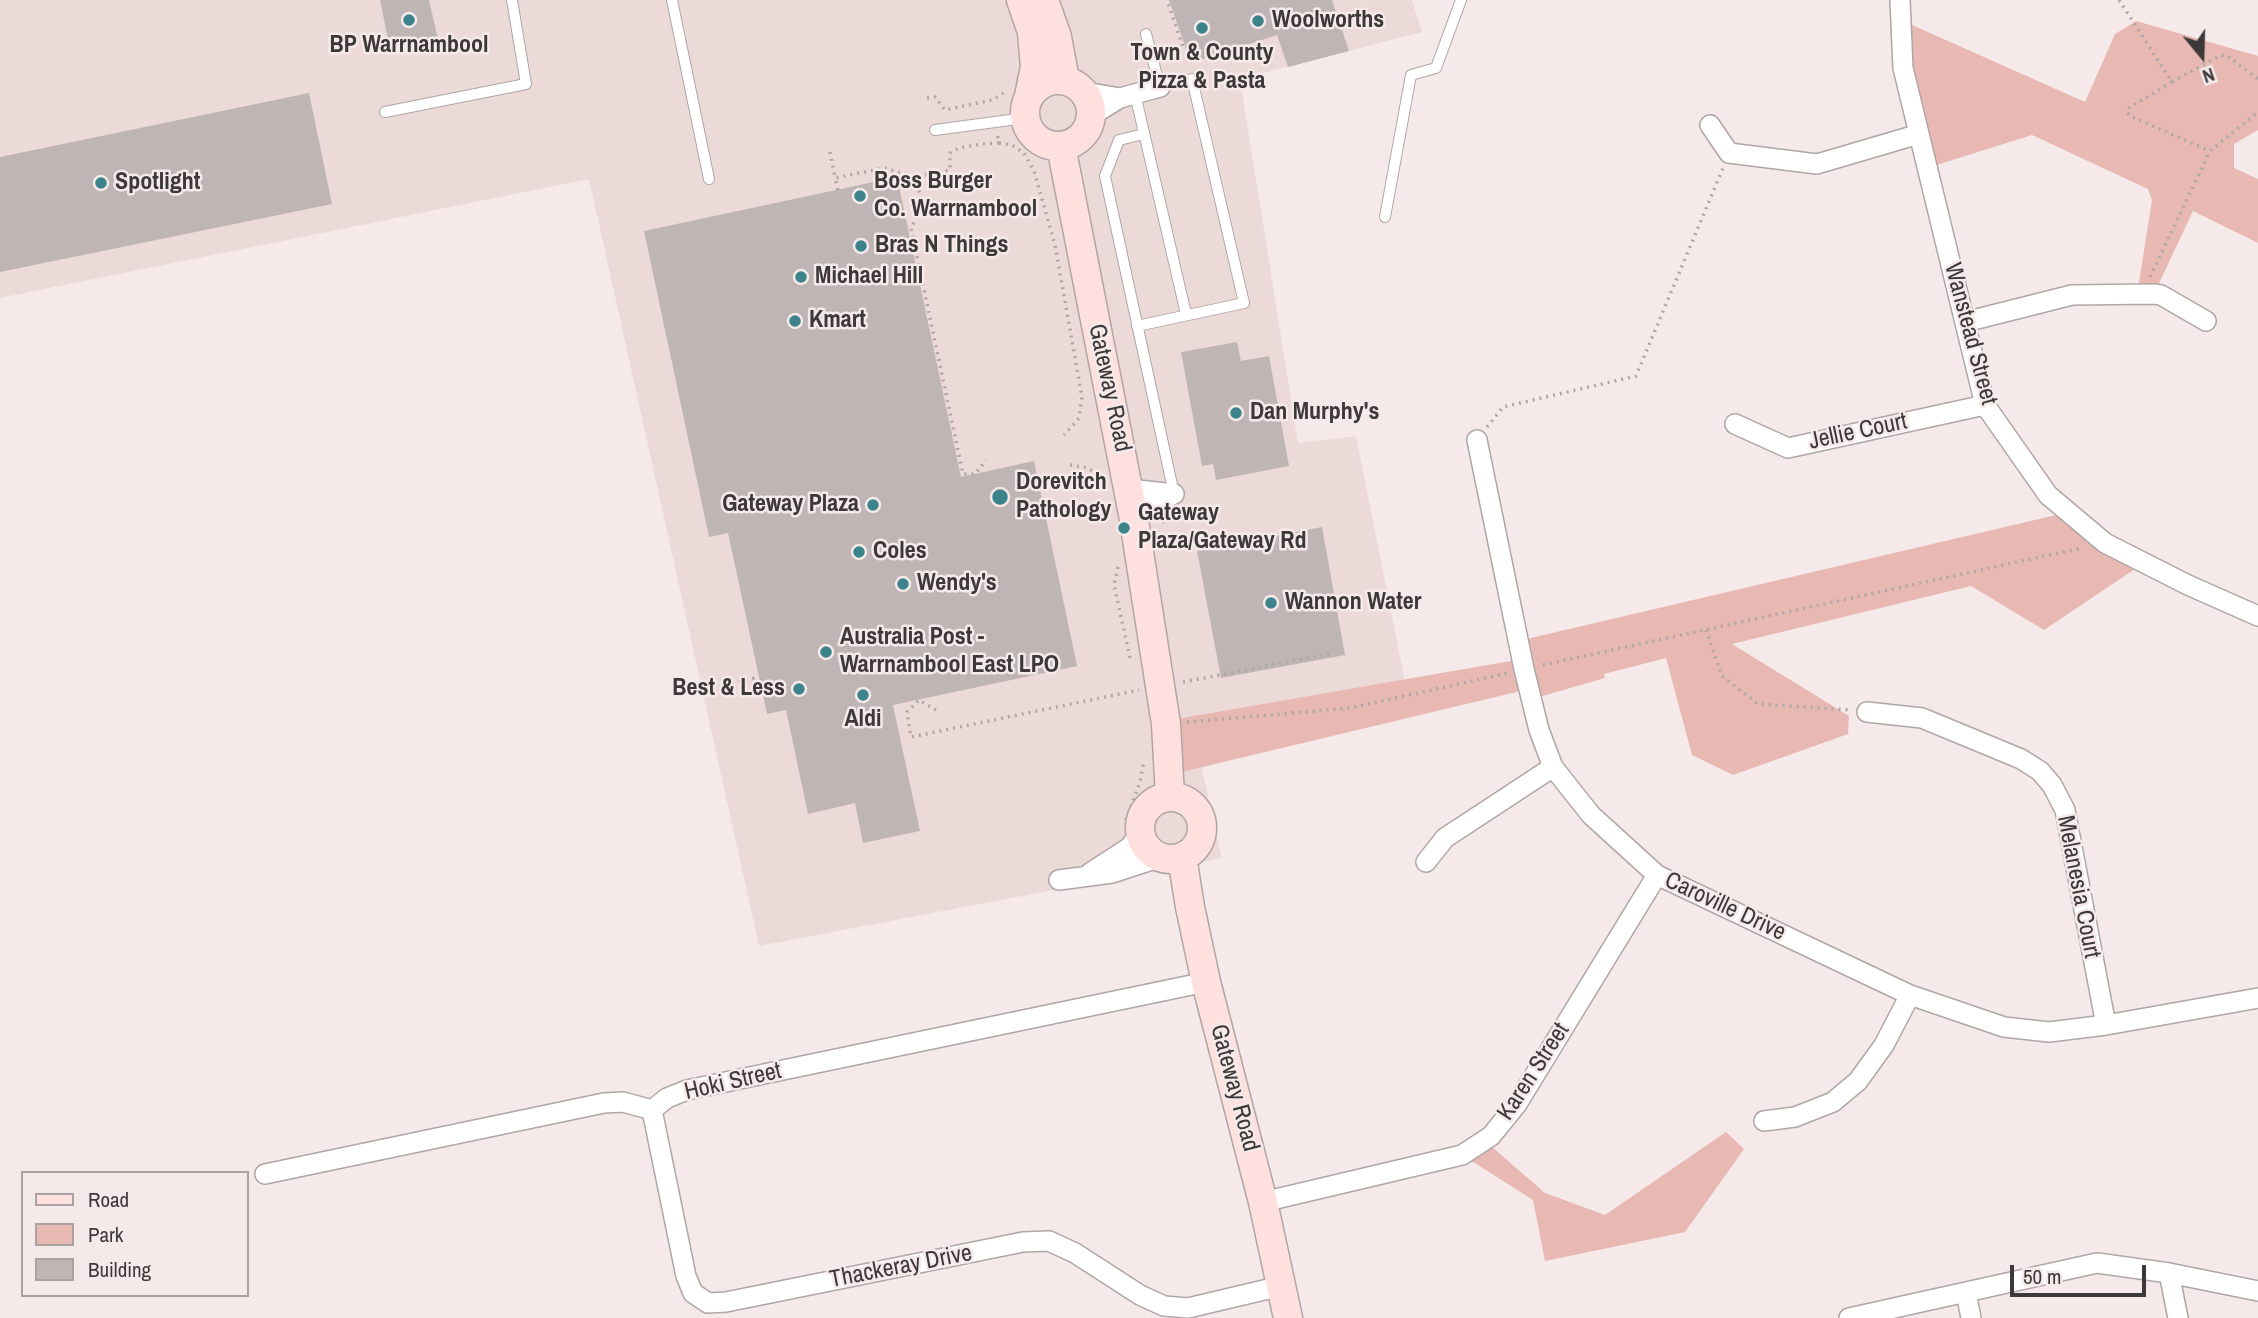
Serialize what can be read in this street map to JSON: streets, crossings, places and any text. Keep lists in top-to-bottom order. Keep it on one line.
{"streets":{"street":["Wanstead Street","Gateway Road","Jellie Court","Melanesia Court","Caroville Drive","Karen Street","Hoki Street","Thackeray Drive"]},"crossings":[["Wanstead Street","Jellie Court"],["Gateway Road","Karen Street"],["Gateway Road","Hoki Street"],["Gateway Road","Thackeray Drive"],["Melanesia Court","Caroville Drive"],["Caroville Drive","Karen Street"],["Hoki Street","Thackeray Drive"]],"places":["BP Warrnambool","Woolworths","Town & County Pizza & Pasta","Spotlight","Boss Burger Co. Warrnambool","Bras N Things","Michael Hill","Kmart","Dan Murphy's","Dorevitch Pathology","Gateway Plaza","Gateway Plaza/Gateway Rd","Coles","Wendy's","Wannon Water","Australia Post - Warrnambool East LPO","Best & Less","Aldi"],"legend":["Road","Park","Building"],"scale_bar":"50 m","north":"bottom"}
